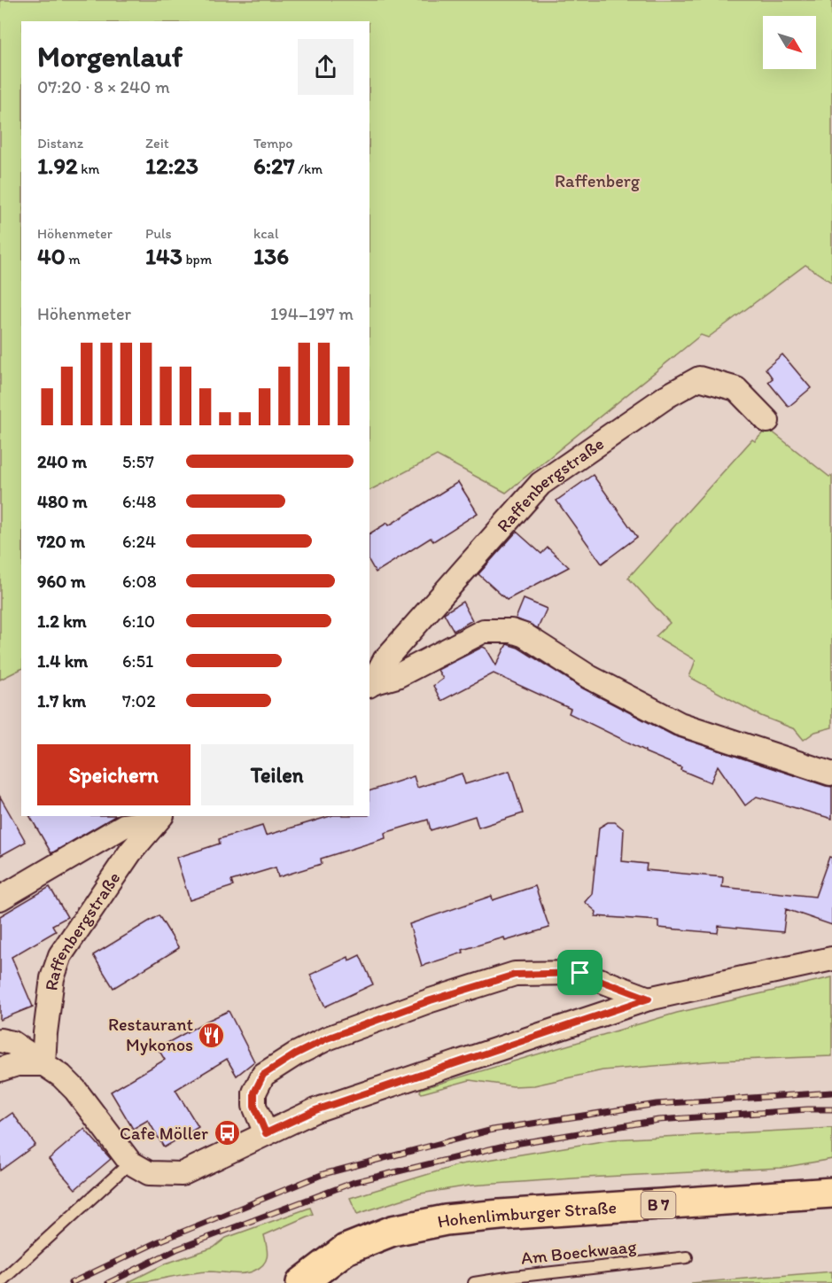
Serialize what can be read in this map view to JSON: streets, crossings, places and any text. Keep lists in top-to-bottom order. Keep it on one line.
{"streets":{"main road":["B 7","Hohenlimburger Straße"],"street":["Raffenbergstraße"],"lane":["Am Boeckwaag"]},"parks":["Raffenberg"],"places":{"restaurant":["Restaurant Mykonos"],"bus stop":["Cafe Möller"]},"north":"bottom right","page":{"heading":["Morgenlauf","07:20 · 8 × 240 m"],"stats":[["Distanz","1.92 km"],["Zeit","12:23"],["Tempo","6:27 /km"],["Höhenmeter","40 m"],["Puls","143 bpm"],["kcal","136"]],"chart":["Höhenmeter","194–197 m"],"list":[{"name":"240 m","note":"5:57"},{"name":"480 m","note":"6:48"},{"name":"720 m","note":"6:24"},{"name":"960 m","note":"6:08"},{"name":"1.2 km","note":"6:10"},{"name":"1.4 km","note":"6:51"},{"name":"1.7 km","note":"7:02"}],"buttons":["Speichern","Teilen"]}}
